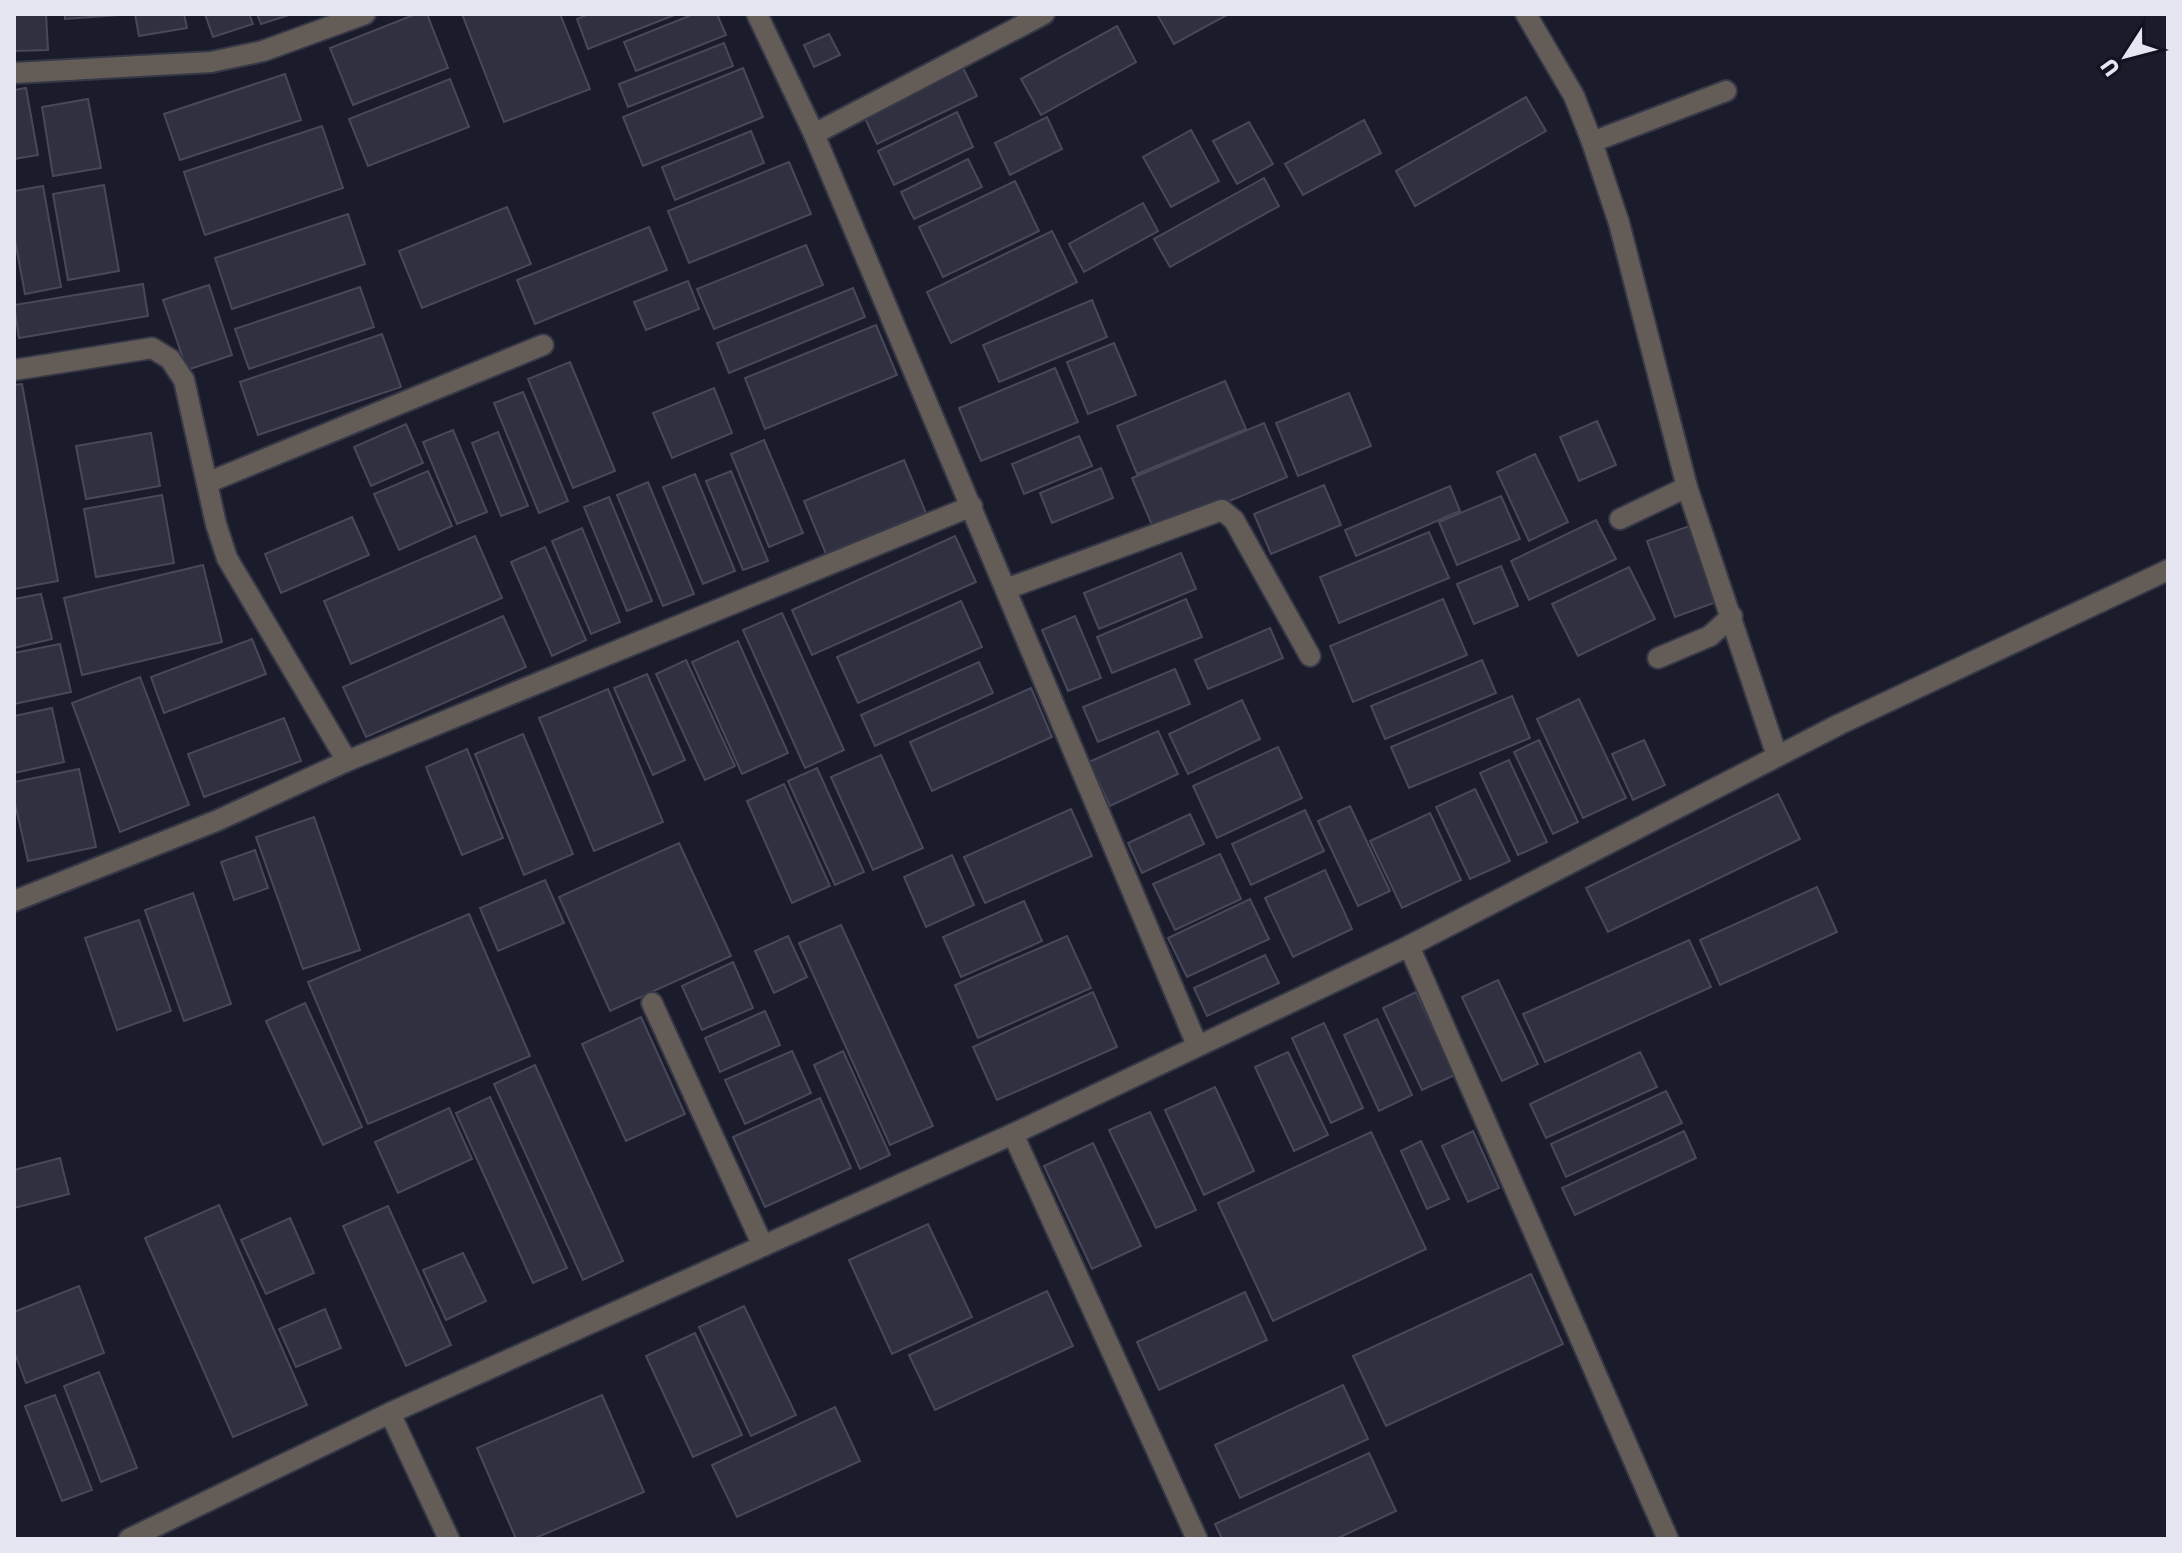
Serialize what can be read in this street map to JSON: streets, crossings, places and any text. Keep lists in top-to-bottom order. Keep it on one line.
{"north":"bottom left"}
